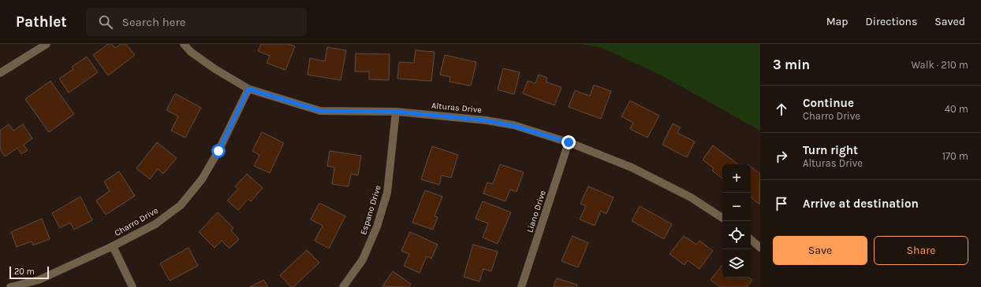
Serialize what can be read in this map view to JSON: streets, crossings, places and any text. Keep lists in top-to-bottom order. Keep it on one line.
{"streets":{"street":["Alturas Drive","Espano Drive","Liano Drive","Charro Drive"]},"crossings":[["Alturas Drive","Espano Drive"],["Alturas Drive","Liano Drive"],["Alturas Drive","Charro Drive"]],"scale_bar":"20 m","page":{"header":"Pathlet","search":"Search here","nav":["Map","Directions","Saved"],"heading":["3 min","Walk · 210 m"],"list":[["Continue","Charro Drive","40 m"],["Turn right","Alturas Drive","170 m"],"Arrive at destination"],"map_buttons":["+","−"],"buttons":["Save","Share"],"scale":"20 m"}}
